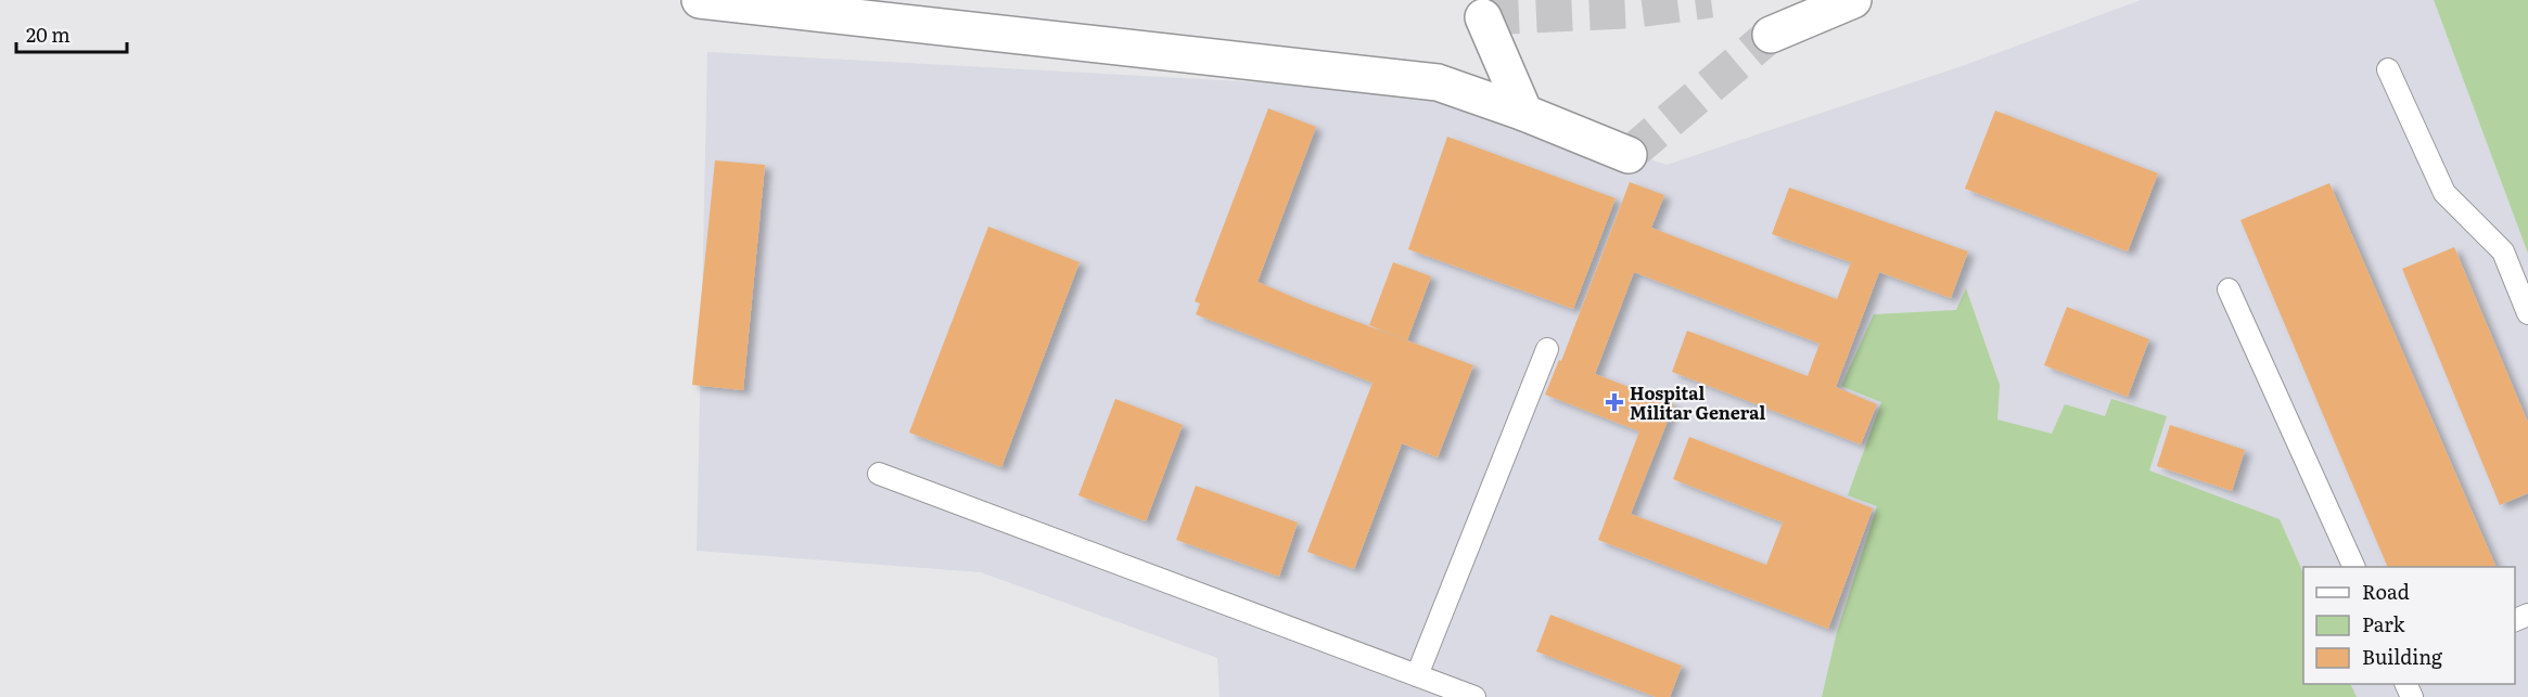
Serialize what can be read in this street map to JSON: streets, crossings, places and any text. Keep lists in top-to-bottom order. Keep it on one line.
{"places":{"health":["Hospital Militar General"]},"legend":["Road","Park","Building"],"scale_bar":"20 m"}
